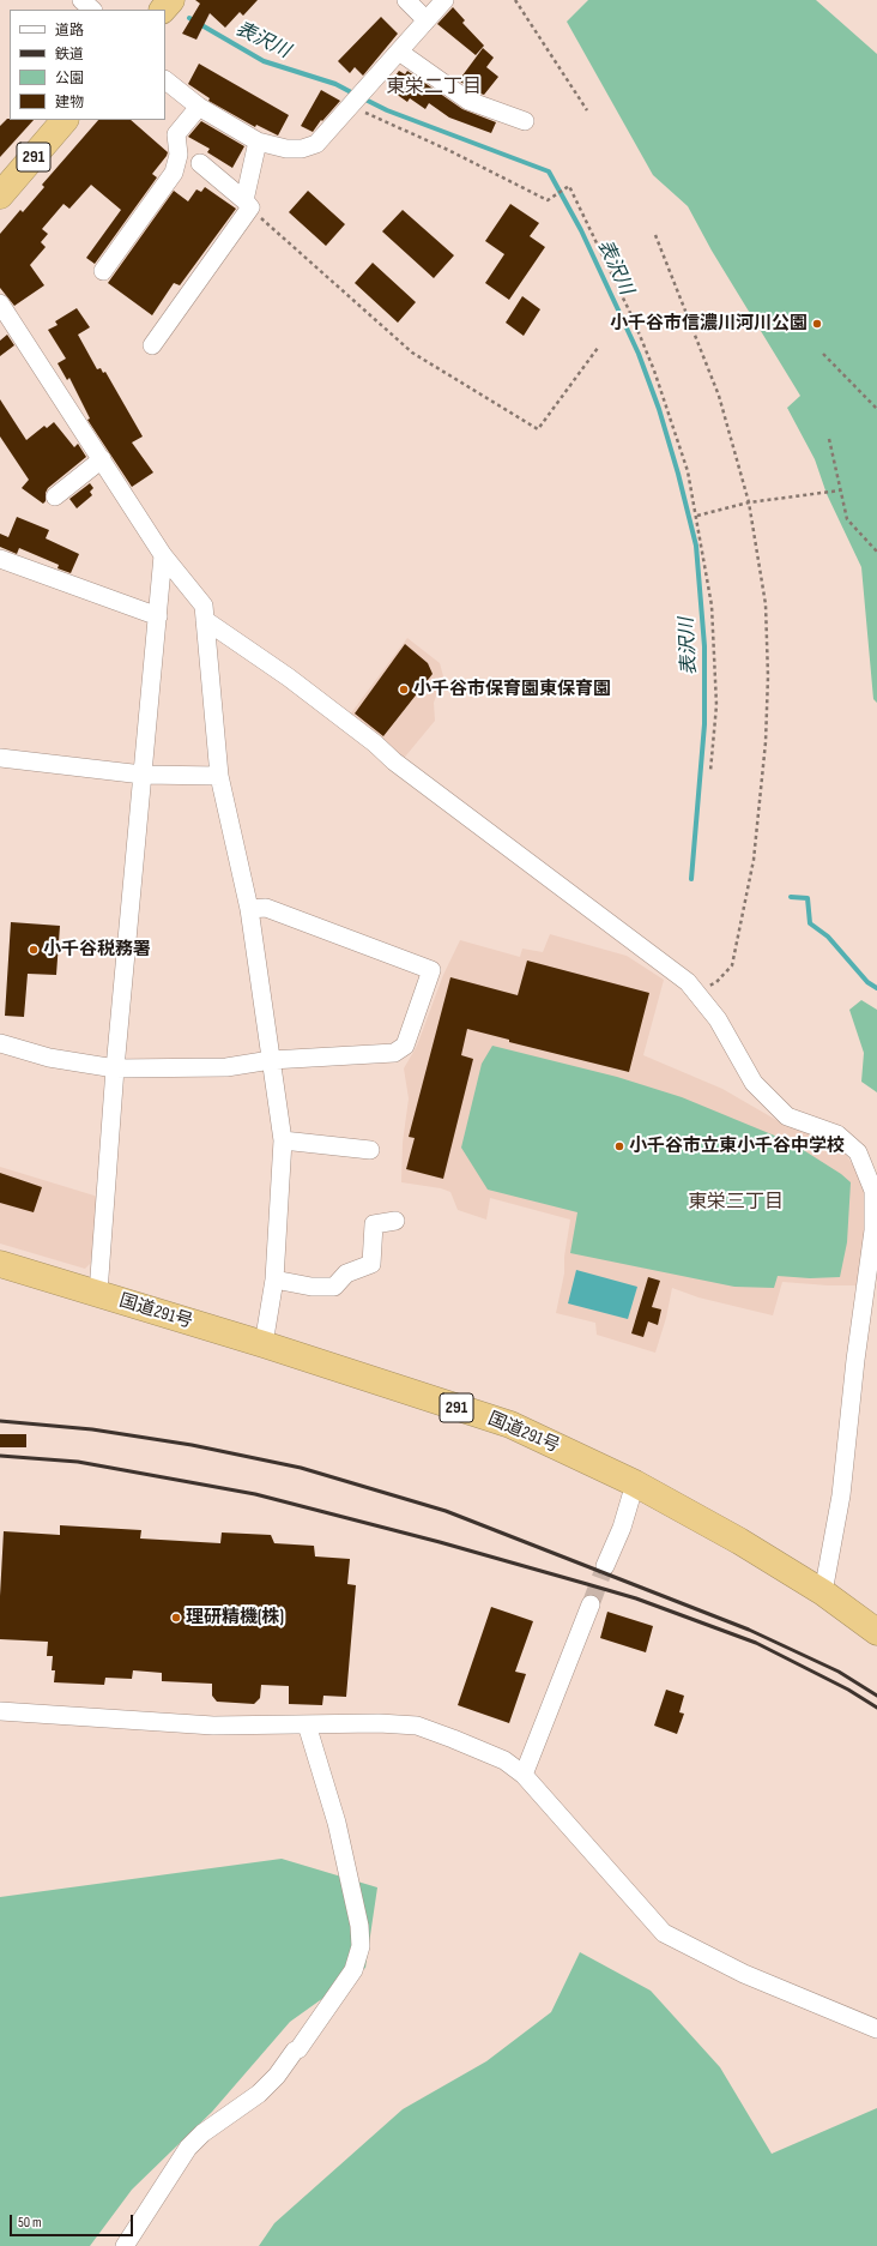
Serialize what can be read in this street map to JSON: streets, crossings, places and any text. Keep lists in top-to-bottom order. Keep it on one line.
{"streets":{"highway":["291","国道291号"]},"districts":["東栄二丁目","東栄三丁目"],"water":["表沢川"],"places":["小千谷市信濃川河川公園","小千谷市保育園東保育園","小千谷税務署","小千谷市立東小千谷中学校","理研精機(株)"],"legend":["道路","鉄道","公園","建物"],"scale_bar":"50 m"}
